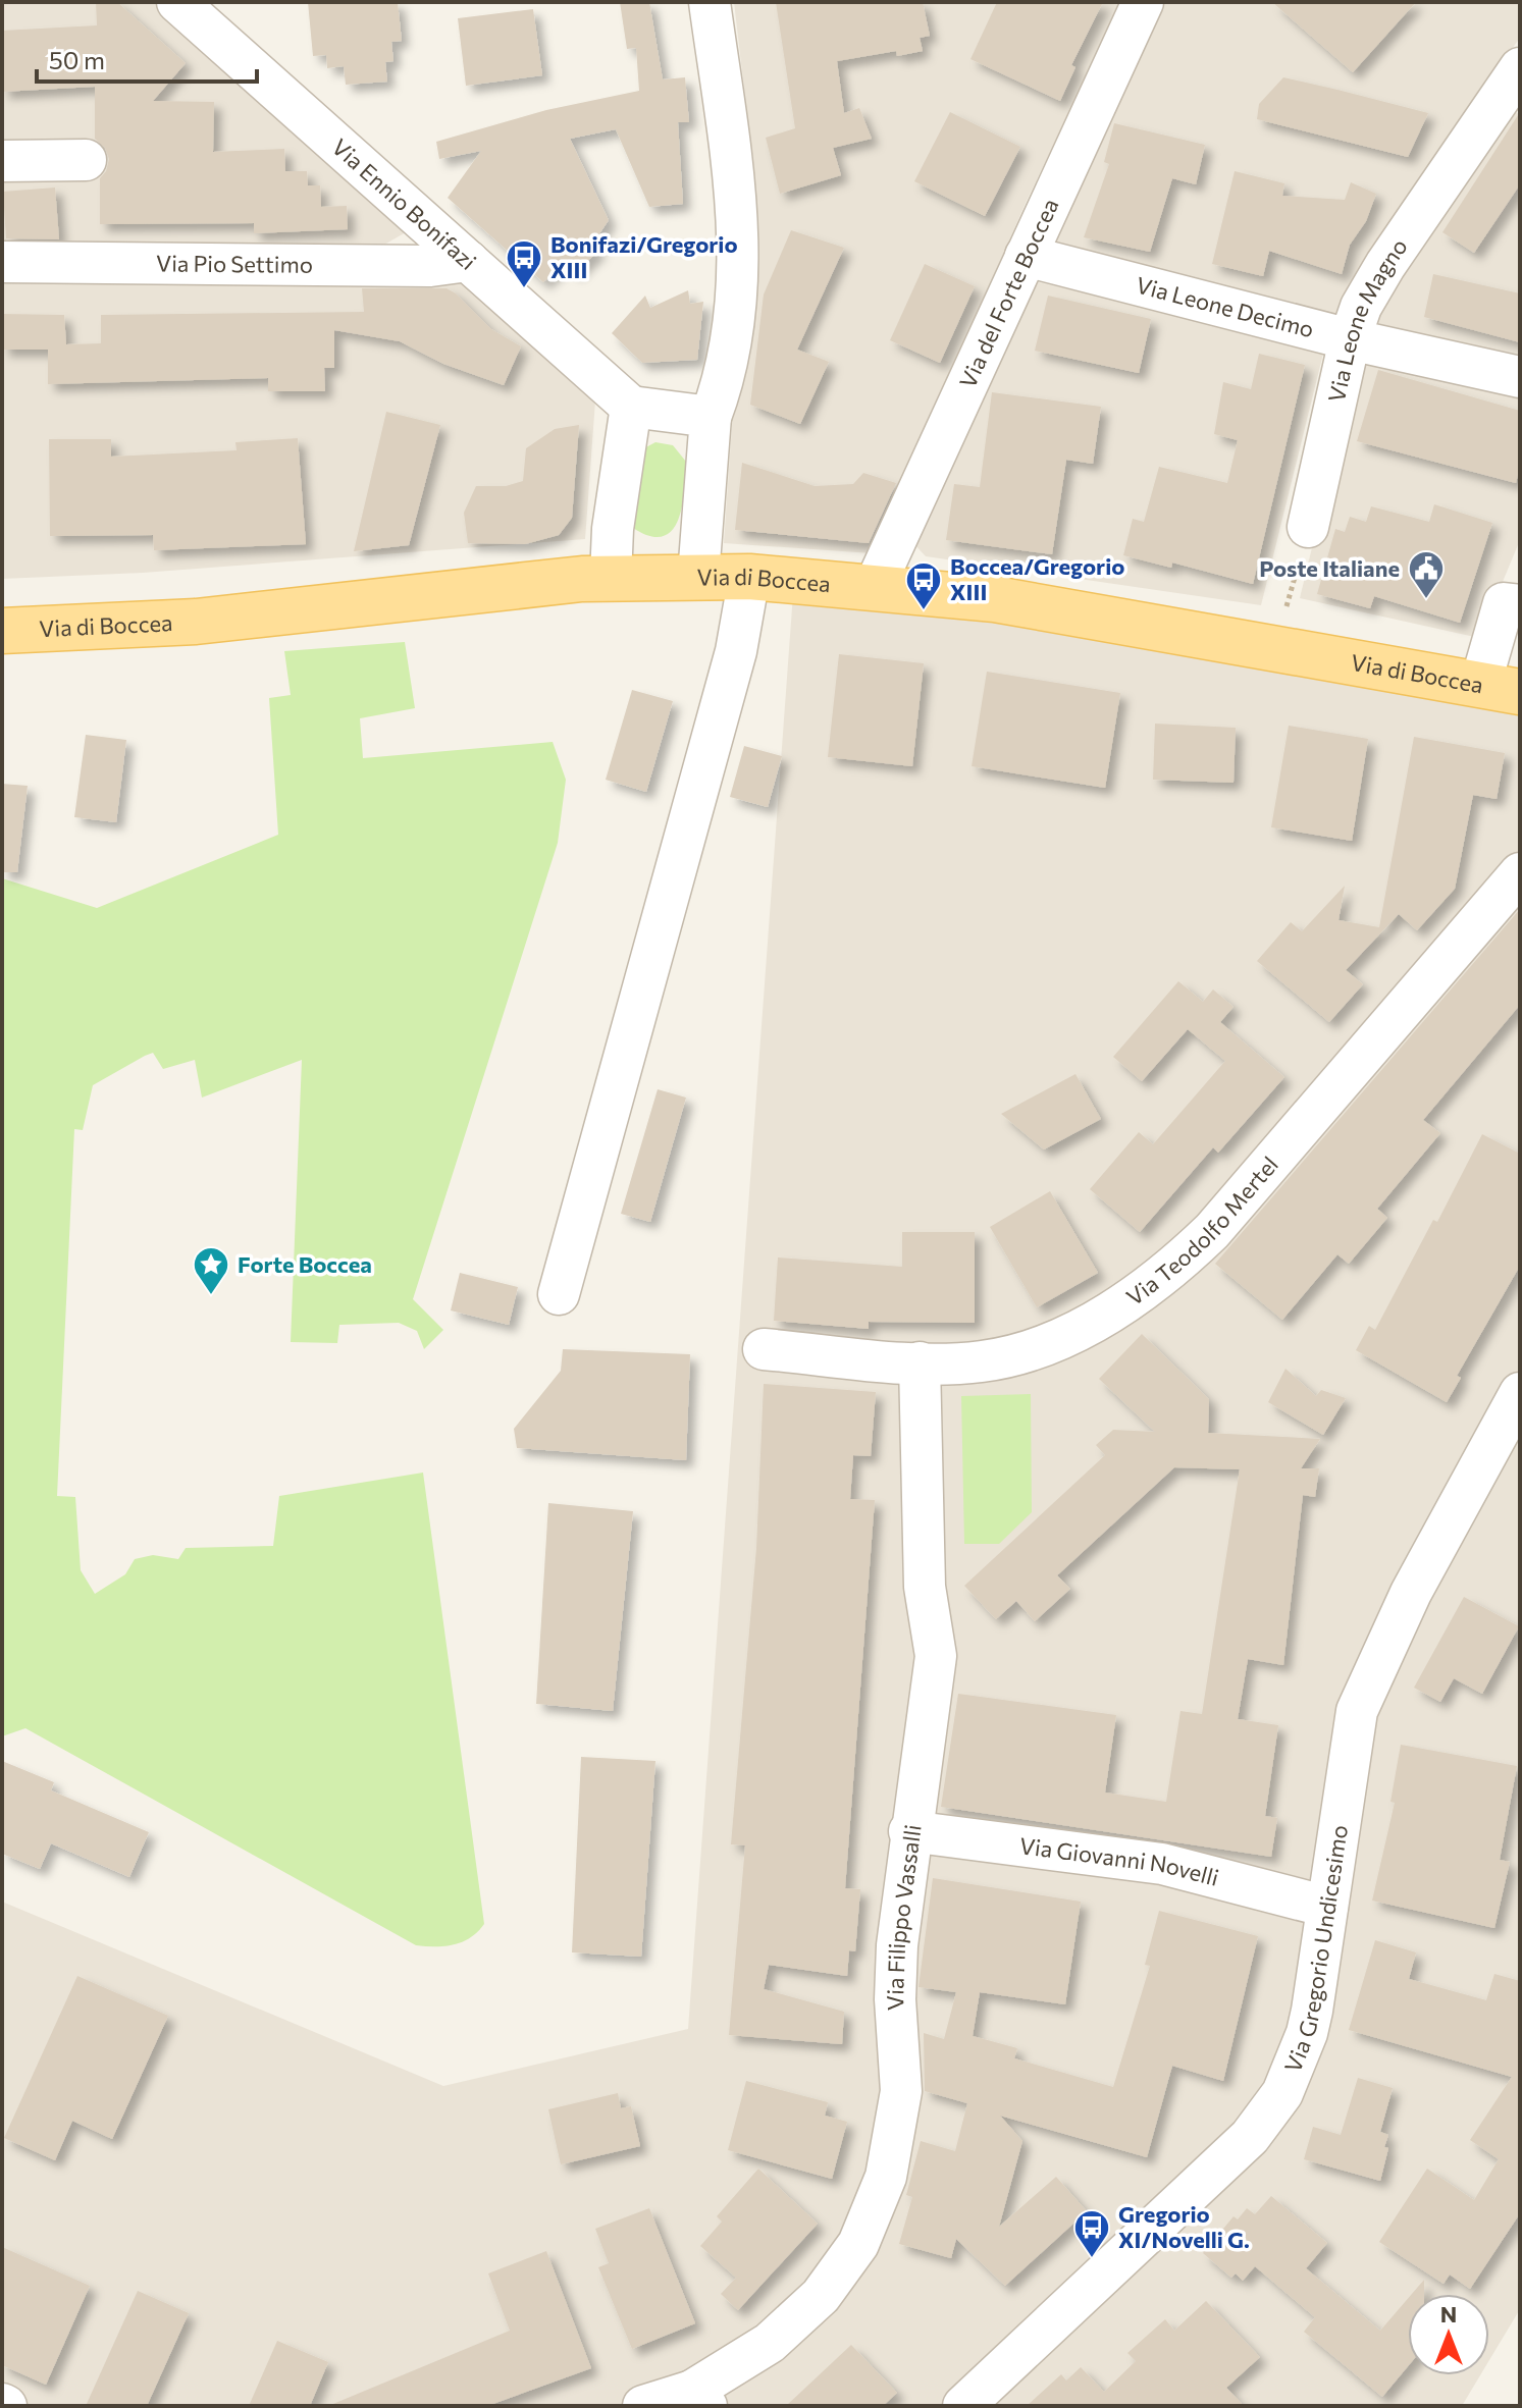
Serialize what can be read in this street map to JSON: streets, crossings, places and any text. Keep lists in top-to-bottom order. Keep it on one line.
{"streets":{"main road":["Via di Boccea"],"street":["Via Ennio Bonifazi","Via Pio Settimo","Via del Forte Boccea","Via Leone Decimo","Via Leone Magno","Via Teodolfo Mertel","Via Giovanni Novelli","Via Filippo Vassalli","Via Gregorio Undicesimo"]},"crossings":[["Via Ennio Bonifazi","Via Pio Settimo"],["Via del Forte Boccea","Via Leone Decimo"],["Via del Forte Boccea","Via di Boccea"],["Via Leone Decimo","Via Leone Magno"],["Via Teodolfo Mertel","Via Filippo Vassalli"],["Via Giovanni Novelli","Via Filippo Vassalli"],["Via Giovanni Novelli","Via Gregorio Undicesimo"]],"places":{"bus stop":["Bonifazi/Gregorio XIII","Boccea/Gregorio XIII","Gregorio XI/Novelli G."],"public building":["Poste Italiane"],"place":["Forte Boccea"]},"scale_bar":"50 m","north":"top"}
